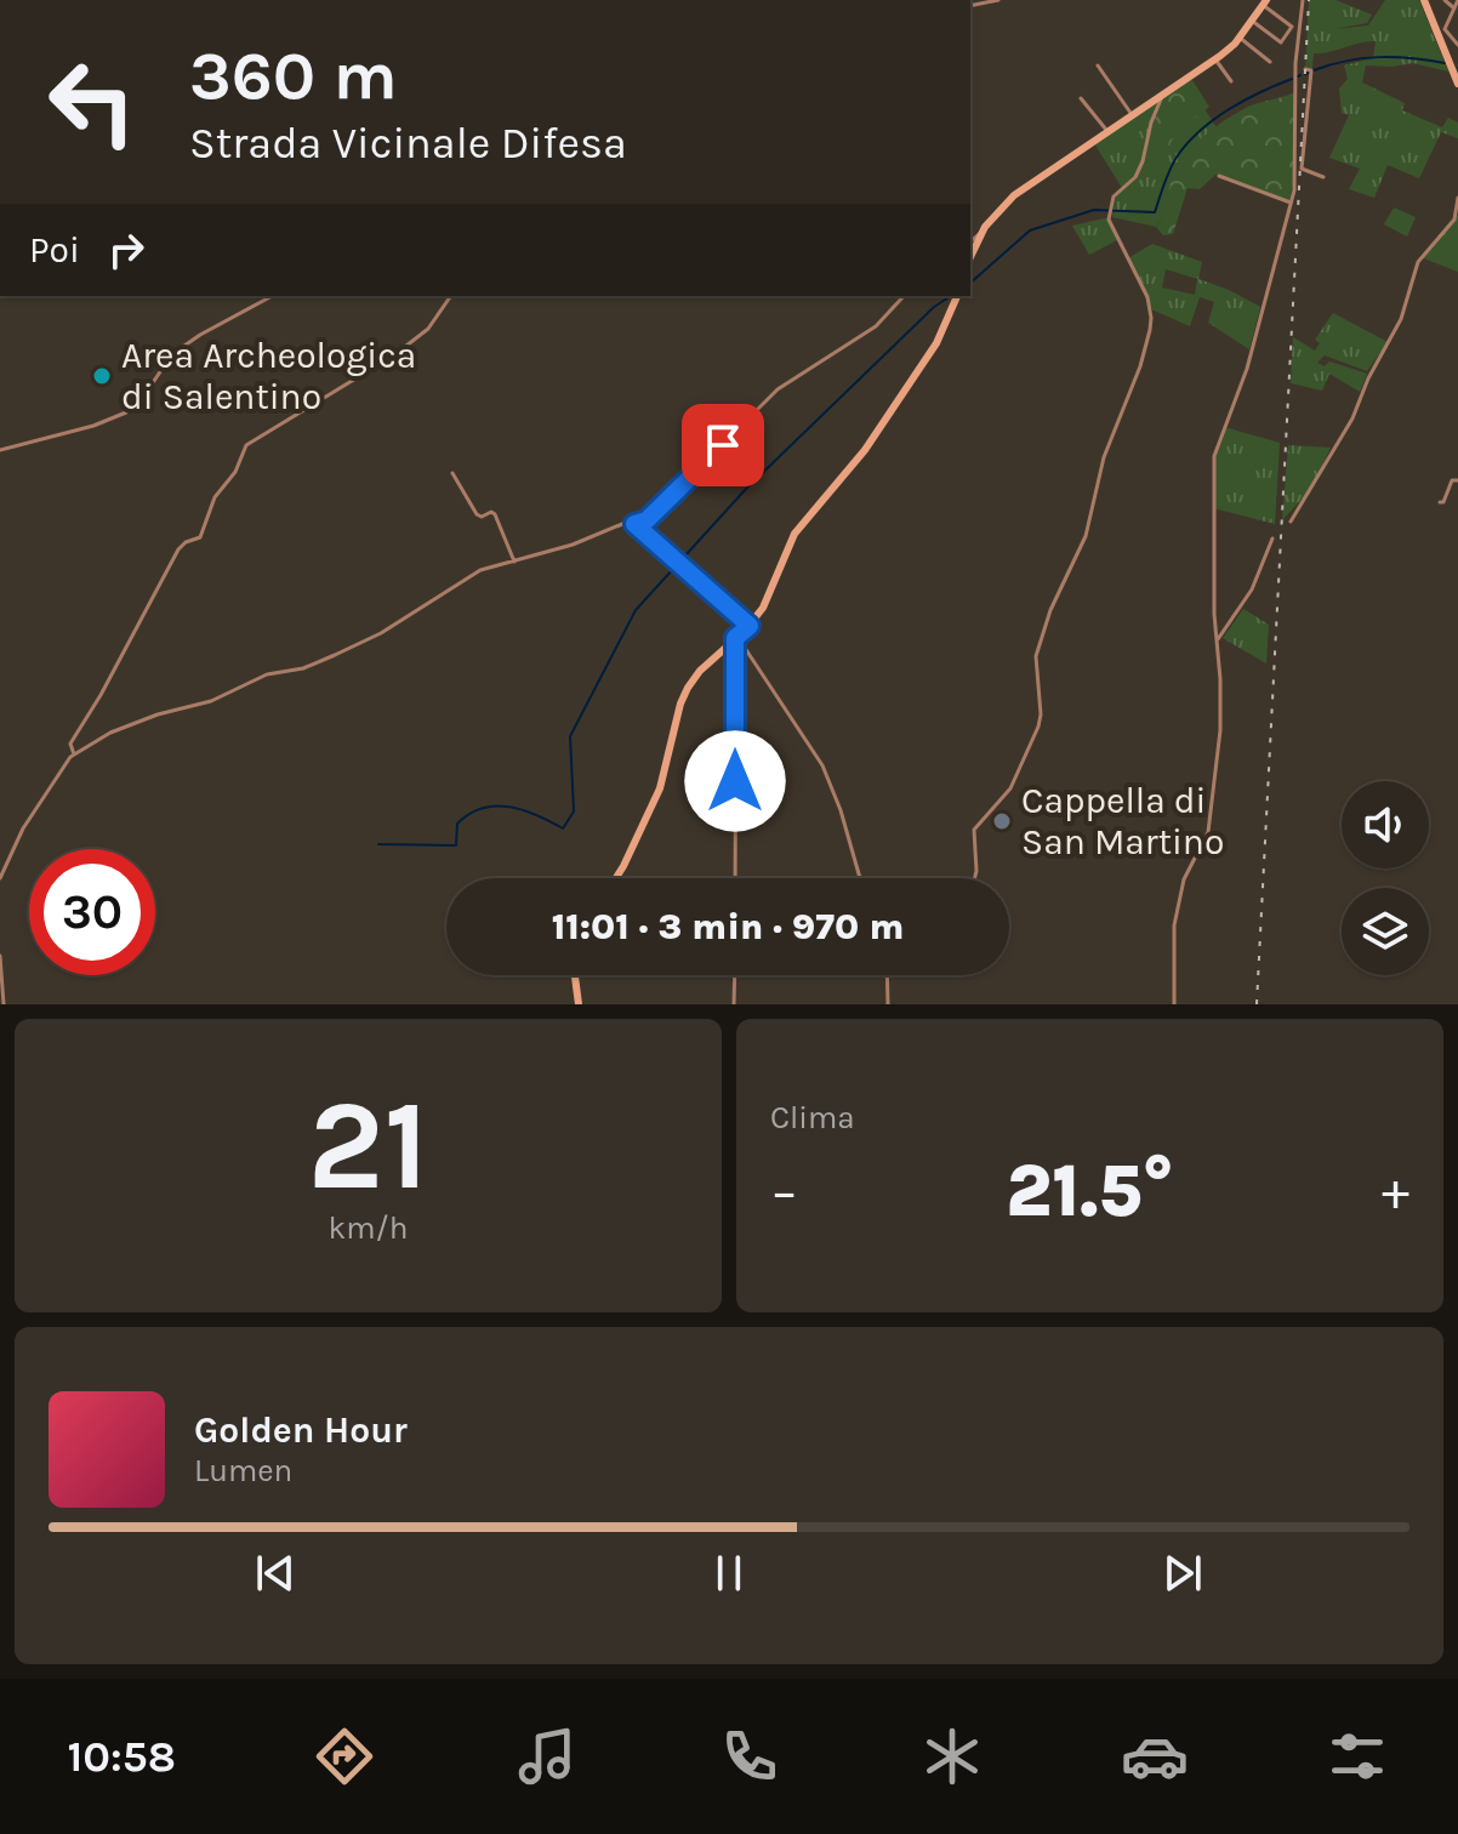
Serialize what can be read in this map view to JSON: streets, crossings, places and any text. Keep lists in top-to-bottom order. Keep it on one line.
{"places":["Area Archeologica di Salentino","Cappella di San Martino"],"page":{"turn":["360 m","Strada Vicinale Difesa"],"then":"Poi","limit":"30","trip":"11:01 · 3 min · 970 m","tile":[["21","km/h"],"Clima"],"heat":["−","21.5°","+"],"song":["Golden Hour","Lumen"],"tabs":"10:58"}}
